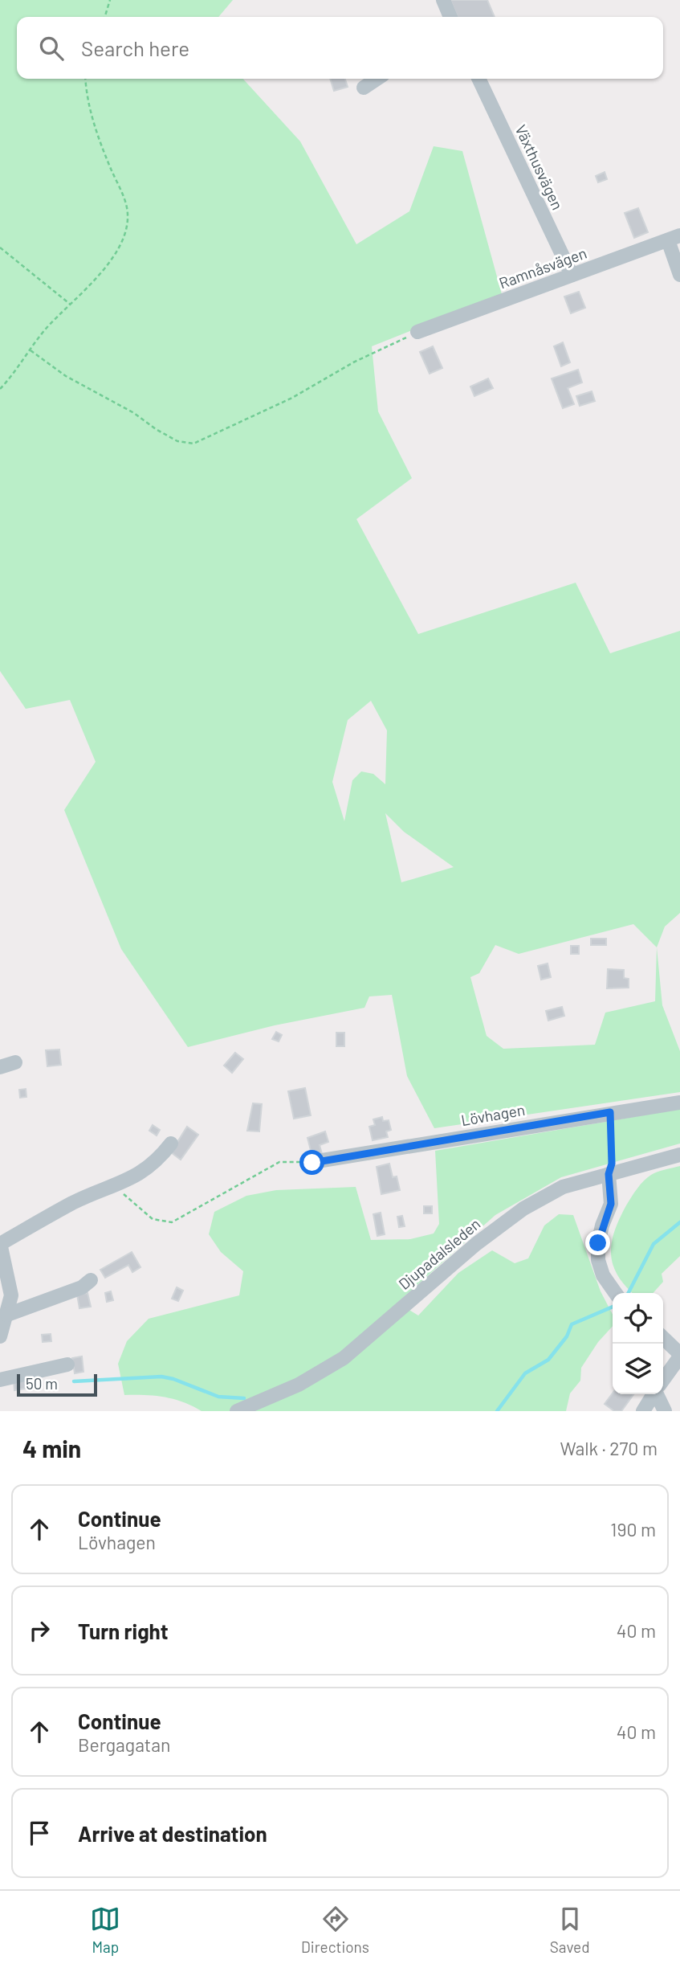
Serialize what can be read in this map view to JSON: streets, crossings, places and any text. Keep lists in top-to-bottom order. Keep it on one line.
{"streets":{"street":["Växthusvägen","Ramnåsvägen","Lövhagen","Djupadalsleden"]},"crossings":[["Växthusvägen","Ramnåsvägen"]],"scale_bar":"50 m","page":{"search":"Search here","scale":"50 m","heading":["4 min","Walk · 270 m"],"list":[["Continue","Lövhagen","190 m"],["Turn right","40 m"],["Continue","Bergagatan","40 m"],"Arrive at destination"],"nav":["Map","Directions","Saved"]}}
